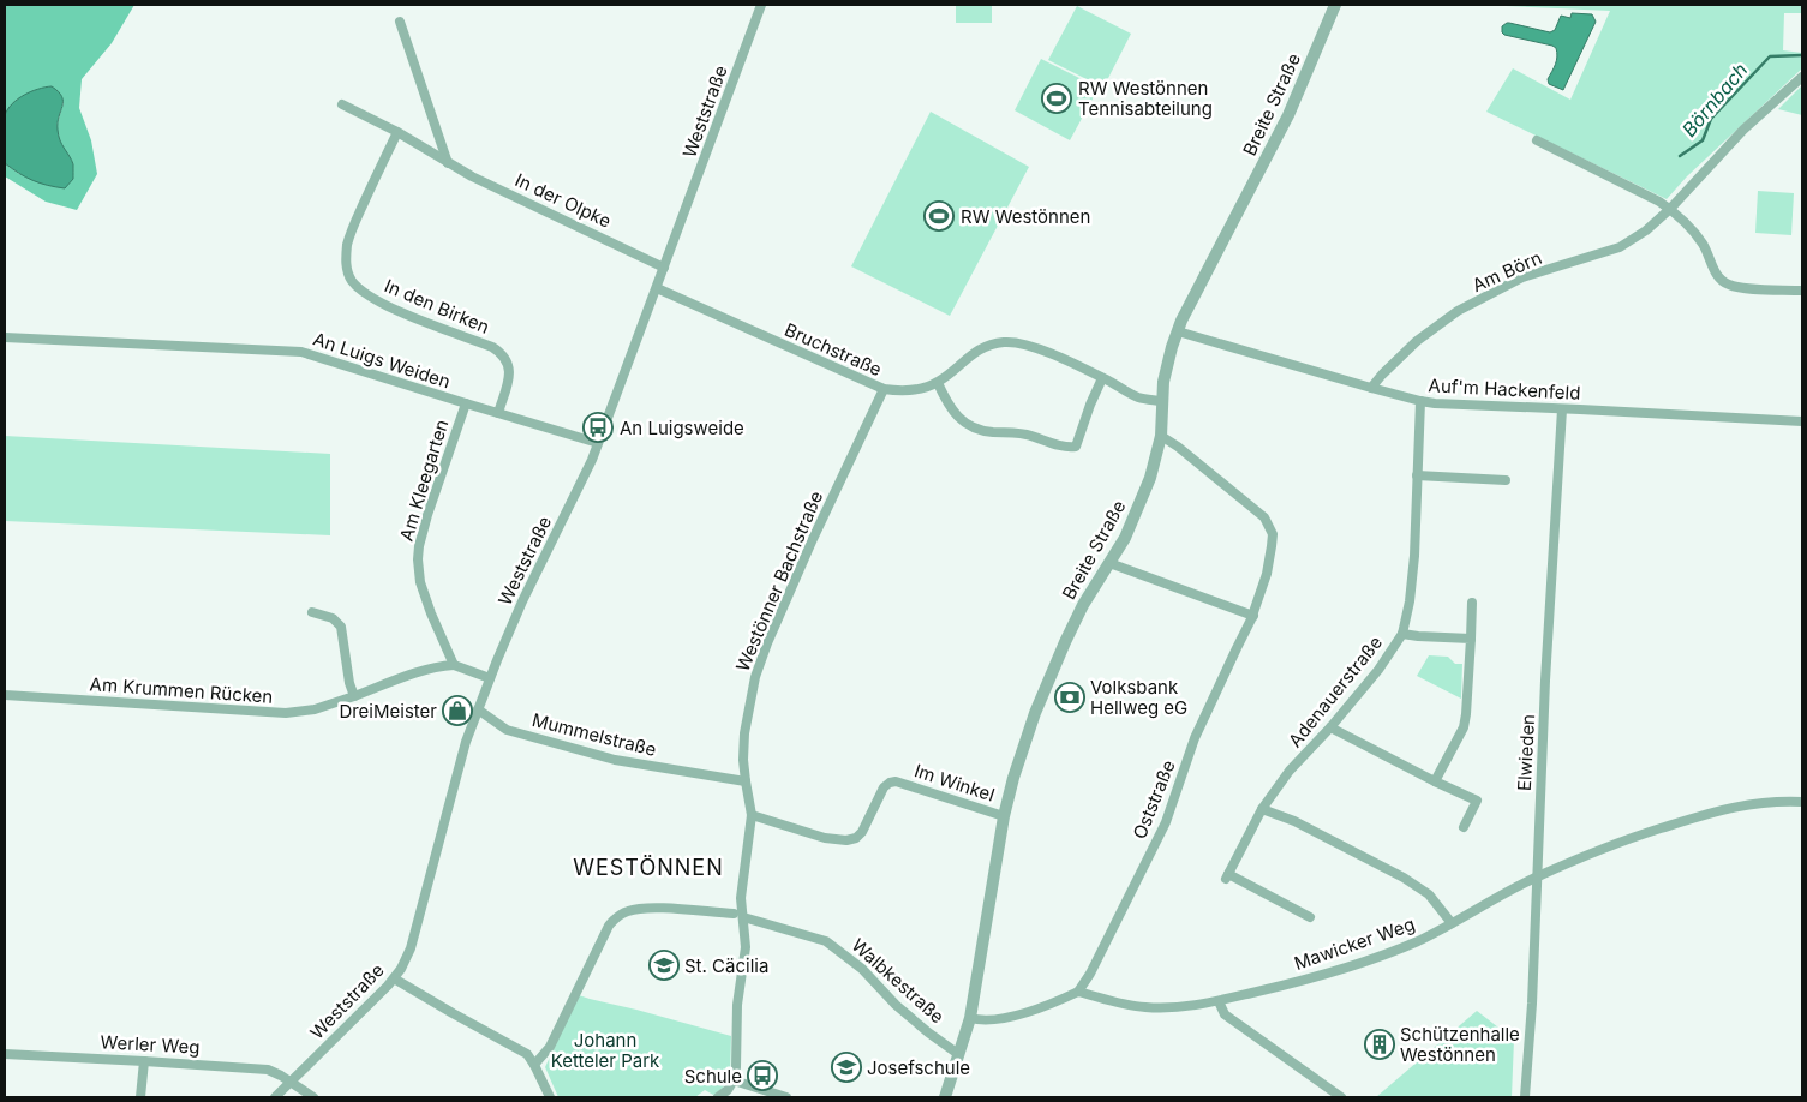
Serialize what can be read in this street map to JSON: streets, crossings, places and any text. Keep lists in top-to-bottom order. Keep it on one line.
{"streets":{"street":["Breite Straße","Weststraße","In der Olpke","Am Börn","In den Birken","Bruchstraße","An Luigs Weiden","Auf'm Hackenfeld","Am Kleegarten","Westönner Bachstraße","Am Krummen Rücken","Adenauerstraße","Mummelstraße","Elwieden","Im Winkel","Oststraße","Mawicker Weg","Walbkestraße","Werler Weg"]},"crossings":[["Breite Straße","Bruchstraße"],["Breite Straße","Auf'm Hackenfeld"],["Breite Straße","Im Winkel"],["Breite Straße","Oststraße"],["Breite Straße","Walbkestraße"],["Weststraße","In der Olpke"],["Weststraße","Bruchstraße"],["Weststraße","An Luigs Weiden"],["Weststraße","Mummelstraße"],["Weststraße","Werler Weg"],["In der Olpke","In den Birken"],["Am Börn","Auf'm Hackenfeld"],["In den Birken","An Luigs Weiden"],["Bruchstraße","Westönner Bachstraße"],["An Luigs Weiden","Am Kleegarten"],["Auf'm Hackenfeld","Adenauerstraße"],["Auf'm Hackenfeld","Elwieden"],["Am Kleegarten","Am Krummen Rücken"],["Westönner Bachstraße","Mummelstraße"],["Westönner Bachstraße","Im Winkel"],["Westönner Bachstraße","Walbkestraße"],["Elwieden","Mawicker Weg"],["Oststraße","Mawicker Weg"]],"districts":["WESTÖNNEN"],"water":["Börnbach"],"parks":["Johann Ketteler Park"],"places":{"sports":["RW Westönnen Tennisabteilung","RW Westönnen"],"bus stop":["An Luigsweide","Schule"],"bank":["Volksbank Hellweg eG"],"shop":["DreiMeister"],"school or university":["St. Cäcilia","Josefschule"],"building":["Schützenhalle Westönnen"]}}
